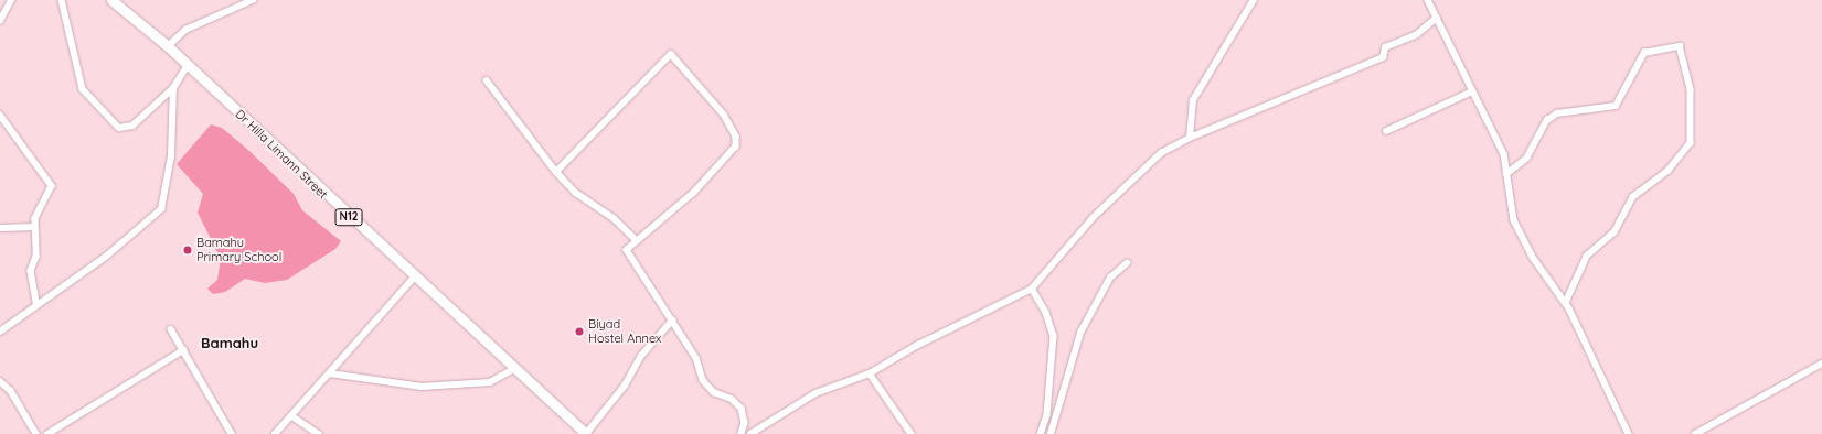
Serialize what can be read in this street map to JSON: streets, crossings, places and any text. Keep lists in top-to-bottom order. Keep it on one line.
{"streets":{"highway":["Dr Hilla Limann Street","N12"]},"districts":["Bamahu"],"places":["Bamahu Primary School","Biyad Hostel Annex"]}
